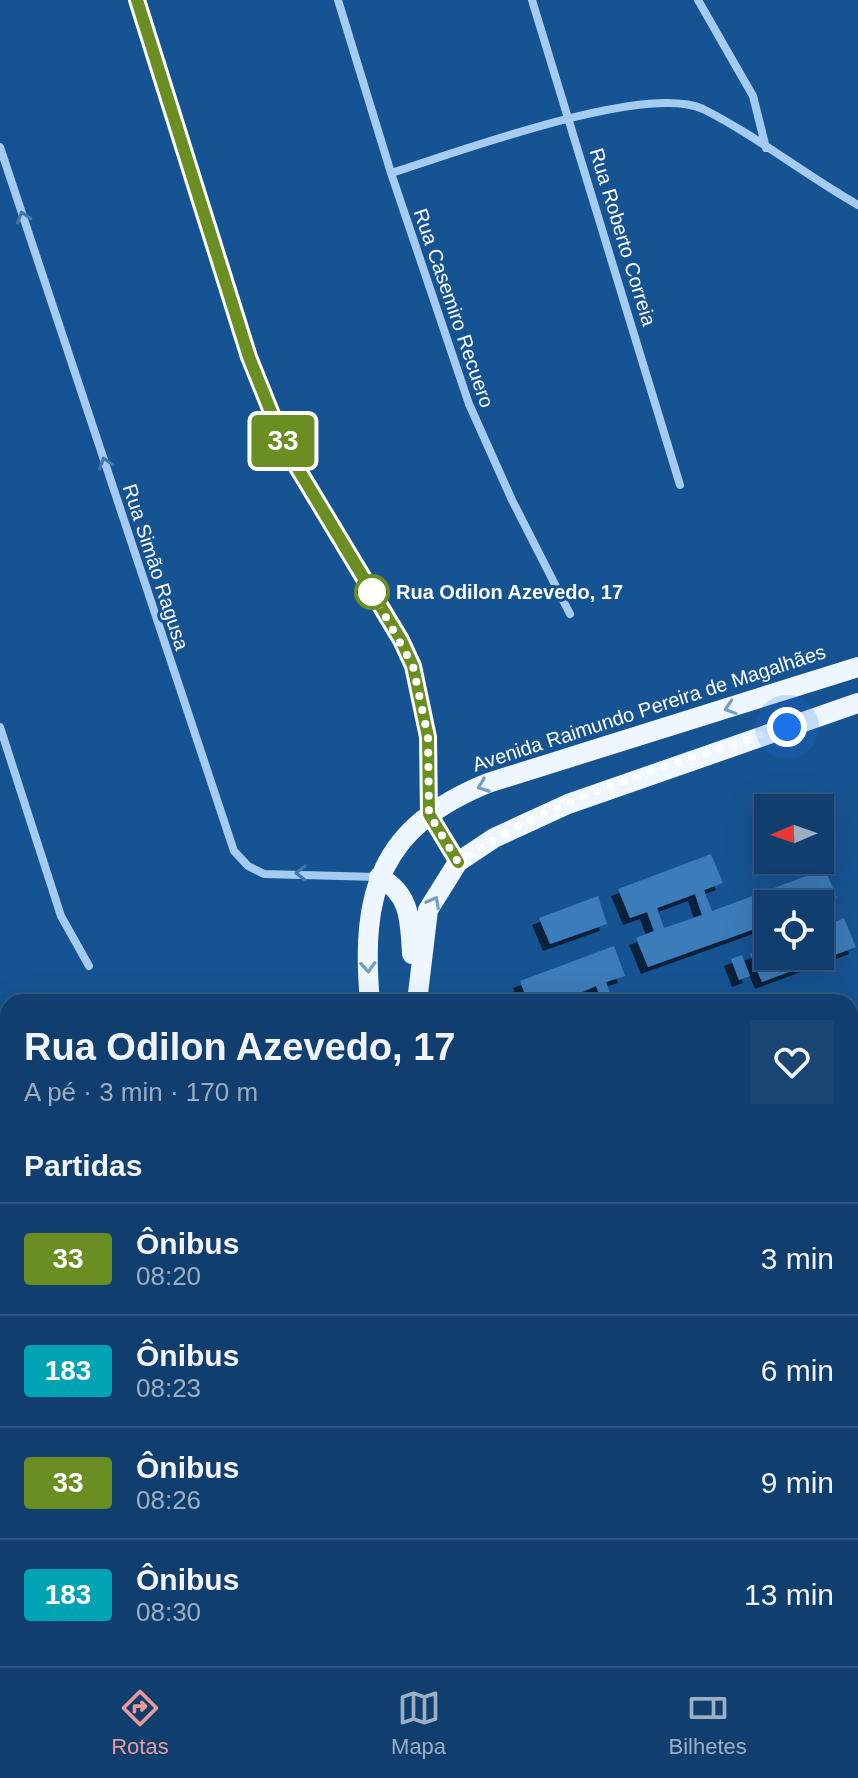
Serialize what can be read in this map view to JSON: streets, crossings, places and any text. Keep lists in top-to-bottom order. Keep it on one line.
{"streets":{"main road":["Avenida Raimundo Pereira de Magalhães"],"street":["Rua Roberto Correia","Rua Casemiro Recuero","Rua Simão Ragusa"]},"crossings":[["Rua Simão Ragusa","Avenida Raimundo Pereira de Magalhães"]],"one_way":["Rua Simão Ragusa"],"places":["Rua Odilon Azevedo, 17"],"lines":["bus line 33"],"north":"left","page":{"on_map":"33","heading":[["Rua Odilon Azevedo, 17","A pé · 3 min · 170 m"],"Partidas"],"list":[{"mark":"33","name":"Ônibus","note":"08:20","value":"3 min"},{"mark":"183","name":"Ônibus","note":"08:23","value":"6 min"},{"mark":"33","name":"Ônibus","note":"08:26","value":"9 min"},{"mark":"183","name":"Ônibus","note":"08:30","value":"13 min"}],"tabs":["Rotas","Mapa","Bilhetes"]}}
